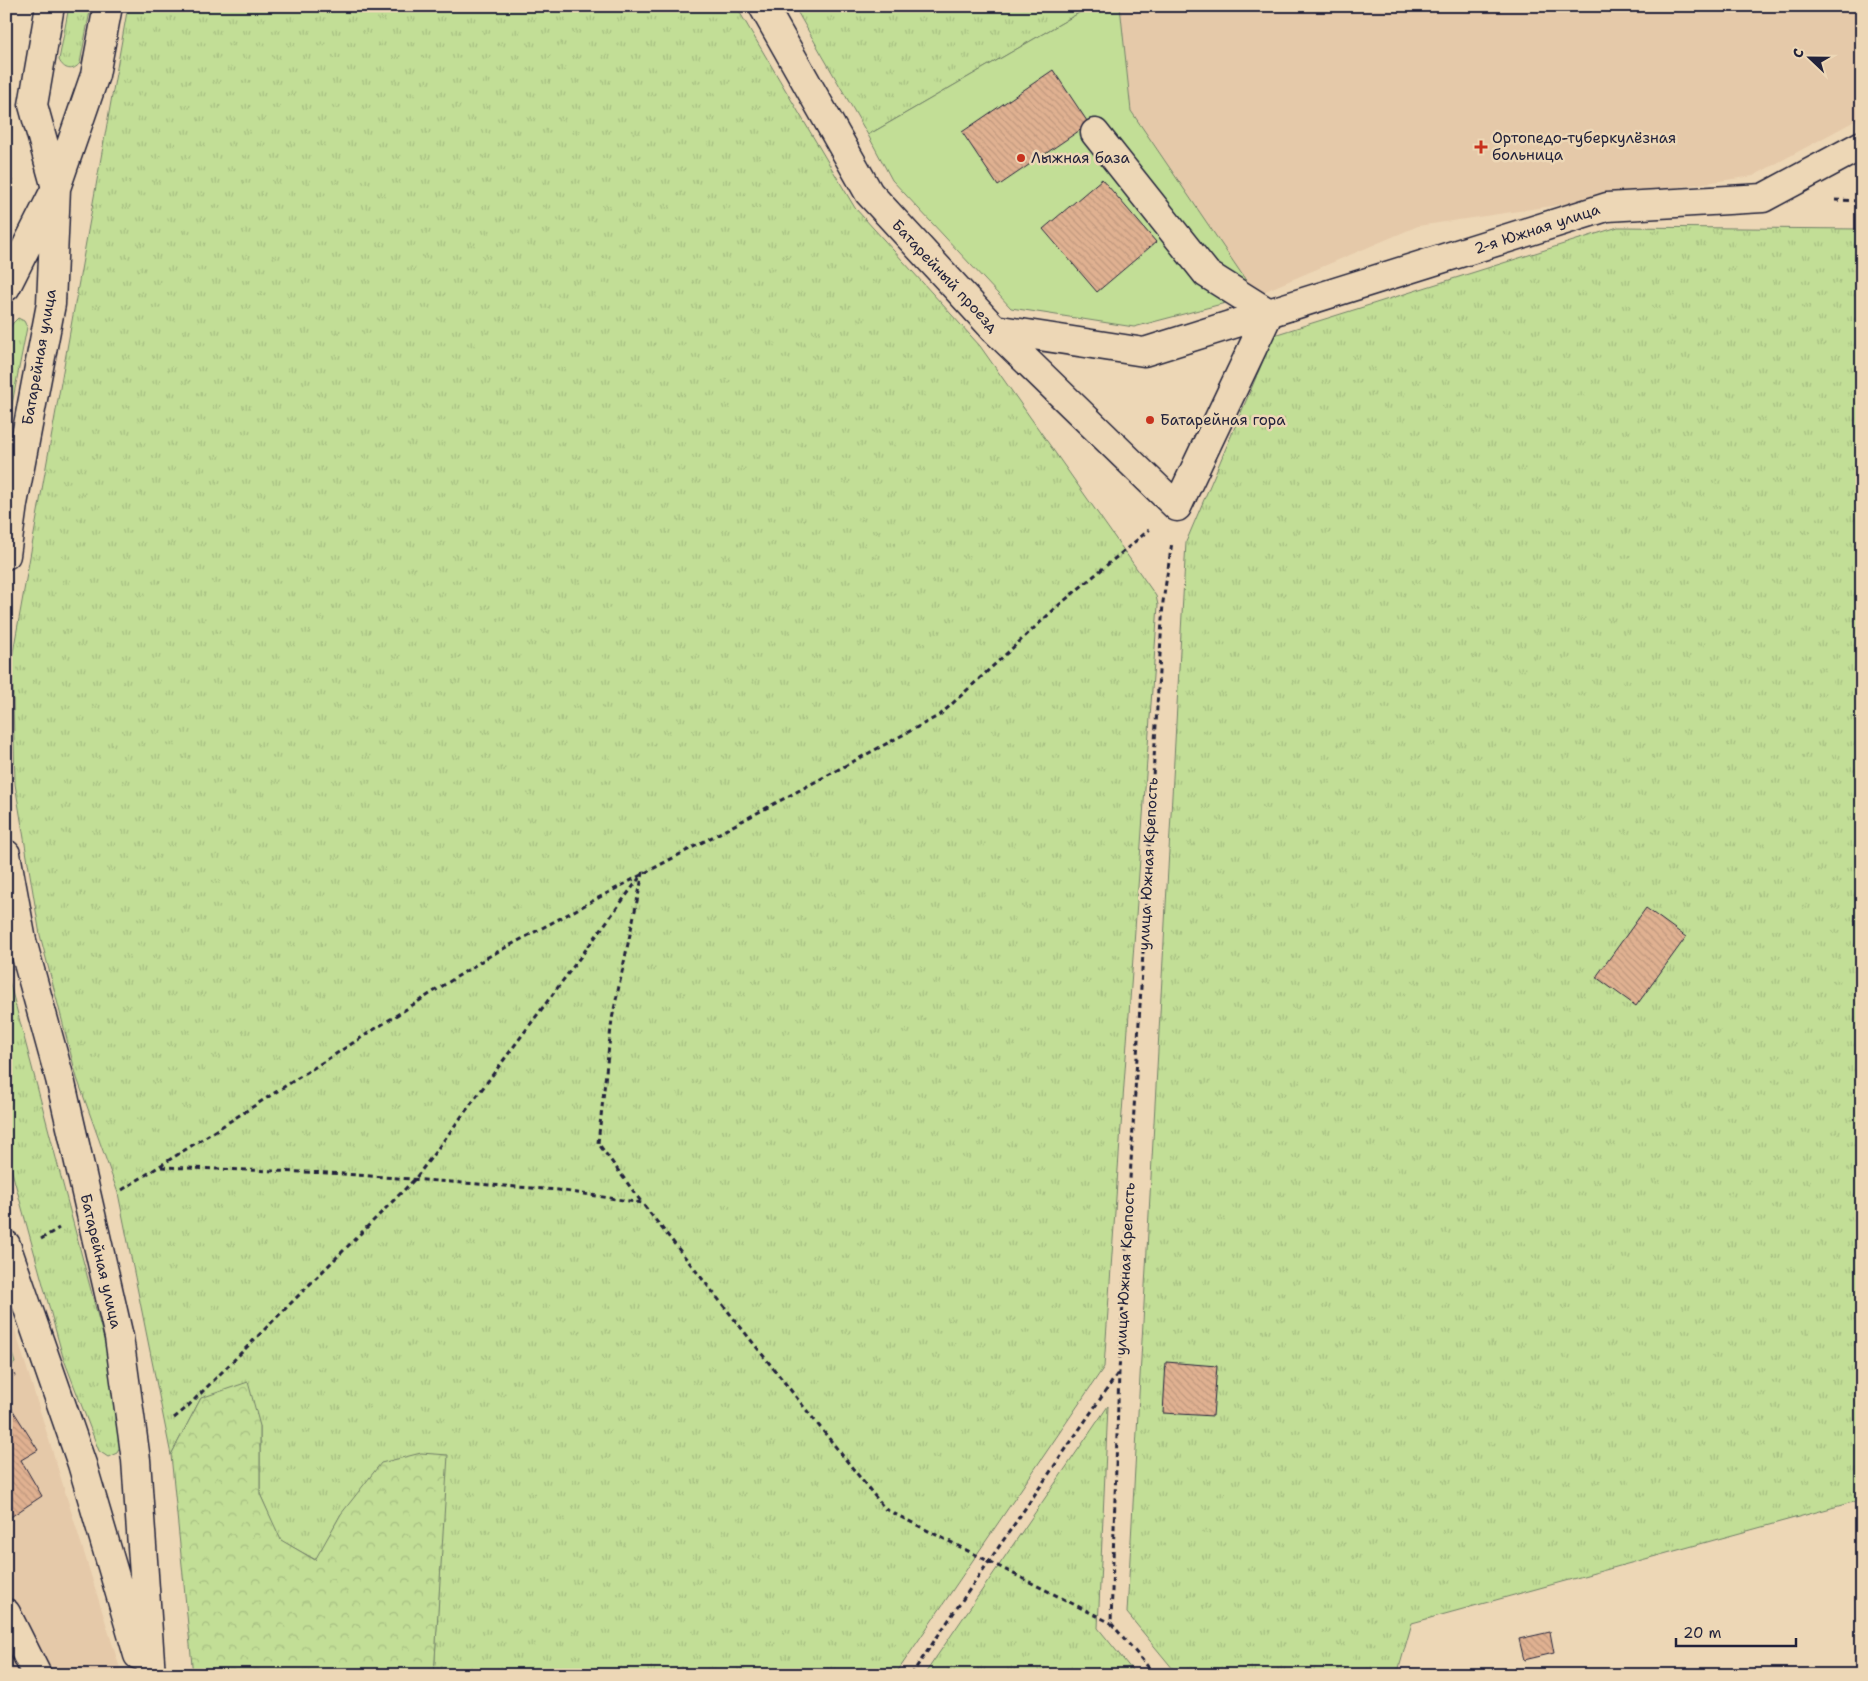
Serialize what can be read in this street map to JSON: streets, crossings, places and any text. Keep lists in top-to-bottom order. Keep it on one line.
{"streets":{"street":["2-я Южная улица","Батарейный проезд","Батарейная улица"],"path":["улица Южная Крепость"]},"crossings":[["2-я Южная улица","Батарейный проезд"],["Батарейный проезд","улица Южная Крепость"]],"places":{"health":["Ортопедо-туберкулёзная больница"],"other":["Лыжная база","Батарейная гора"]},"scale_bar":"20 m","north":"left"}
